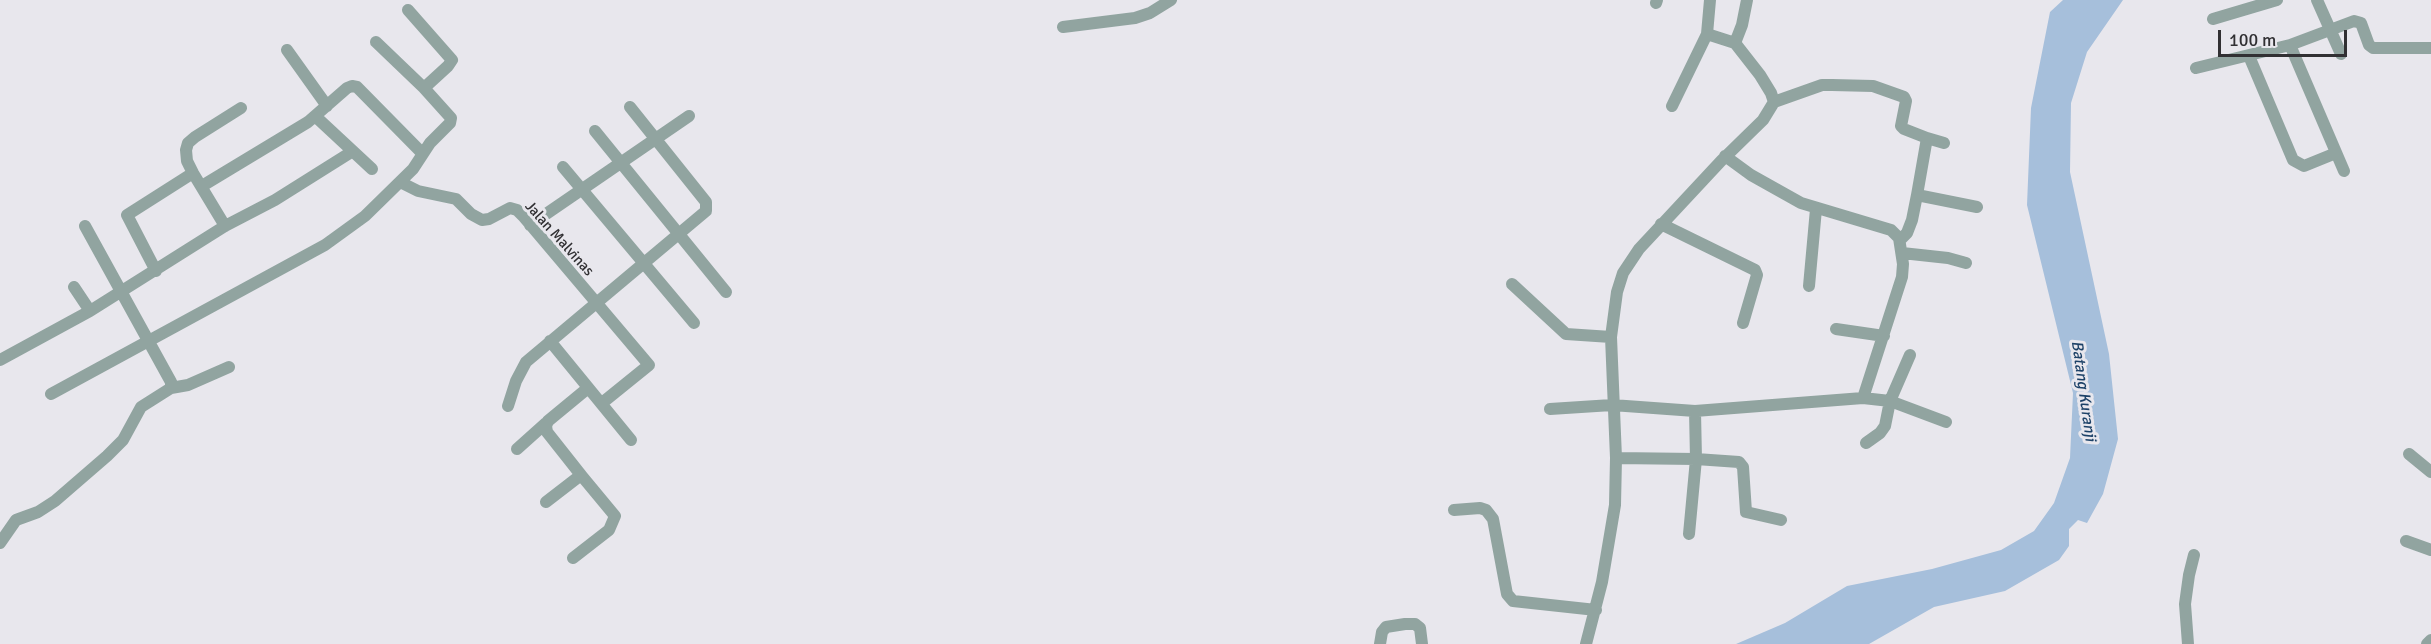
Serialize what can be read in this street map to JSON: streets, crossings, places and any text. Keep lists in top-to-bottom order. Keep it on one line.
{"streets":{"street":["Jalan Malvinas"]},"water":["Batang Kuranji"],"scale_bar":"100 m"}
